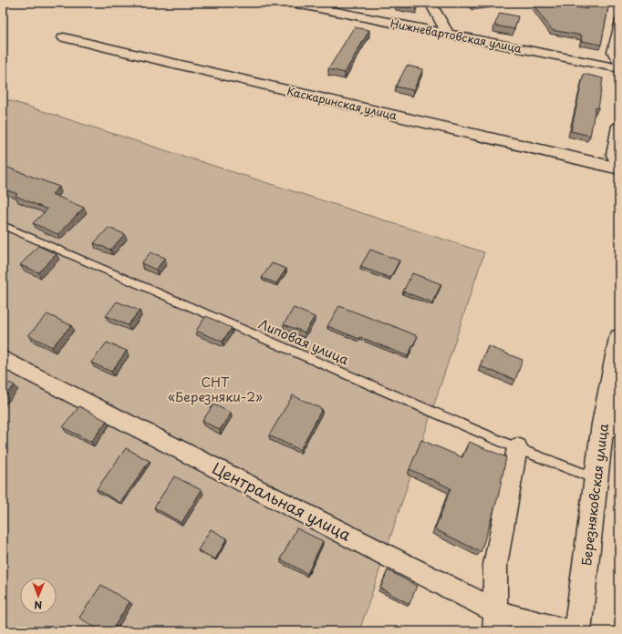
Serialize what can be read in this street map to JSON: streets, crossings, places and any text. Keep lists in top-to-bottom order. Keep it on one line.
{"streets":{"street":["Нижневартовская улица","Каскаринская улица","Березняковская улица","Центральная улица"],"lane":["Липовая улица"]},"crossings":[["Липовая улица","Березняковская улица"]],"parks":["СНТ «Березняки-2»"],"north":"bottom"}
